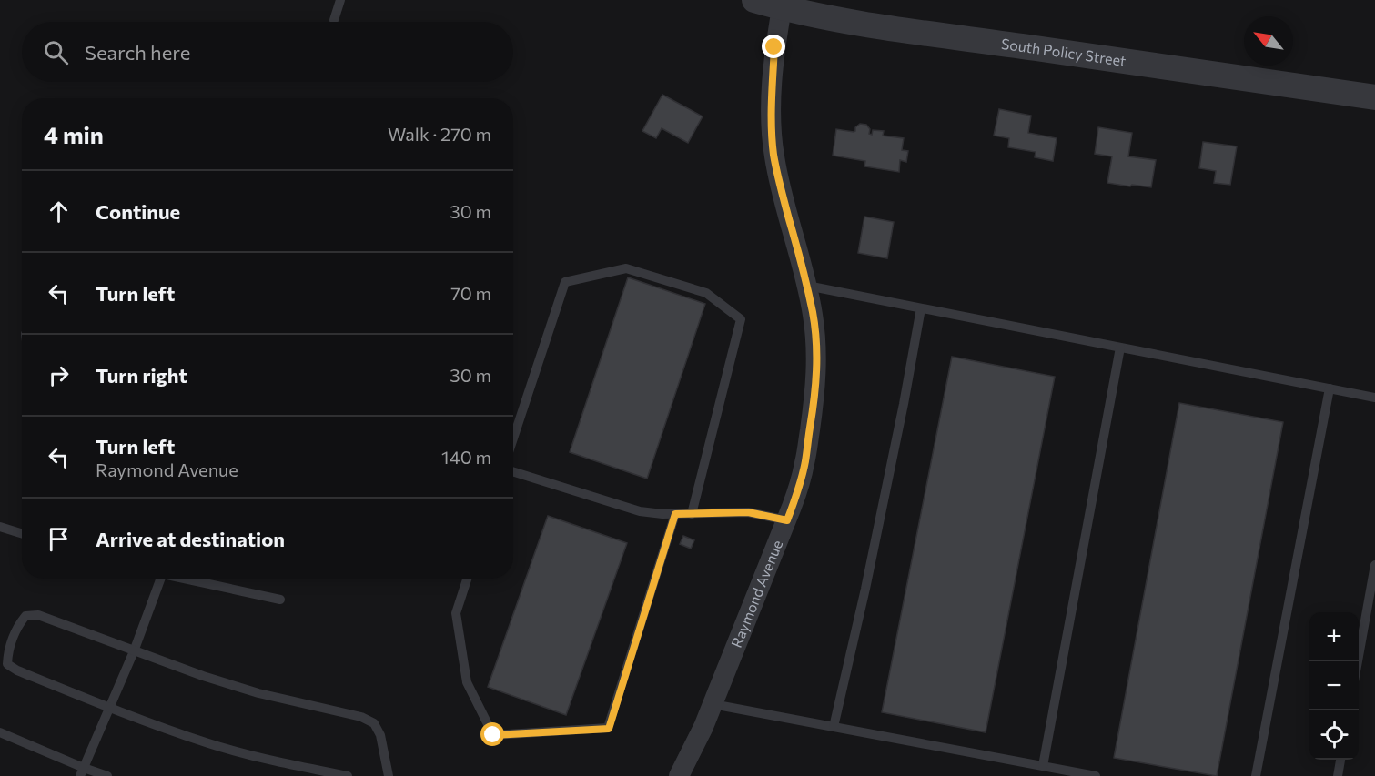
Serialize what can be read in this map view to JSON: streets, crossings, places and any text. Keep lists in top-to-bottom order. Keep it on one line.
{"streets":{"street":["South Policy Street","Raymond Avenue"]},"crossings":[["South Policy Street","Raymond Avenue"]],"north":"top left","page":{"search":"Search here","heading":["4 min","Walk · 270 m"],"list":[["Continue","30 m"],["Turn left","70 m"],["Turn right","30 m"],["Turn left","Raymond Avenue","140 m"],"Arrive at destination"],"map_buttons":["+","−"]}}
